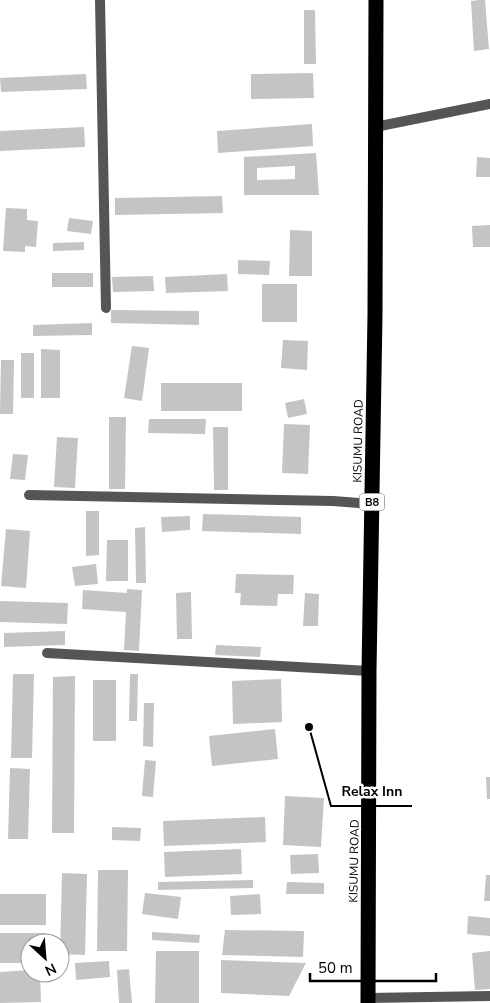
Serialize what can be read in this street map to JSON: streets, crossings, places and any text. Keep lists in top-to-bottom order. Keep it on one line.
{"streets":{"highway":["KISUMU ROAD","B8"]},"places":["Relax Inn"],"scale_bar":"50 m","north":"bottom right"}
